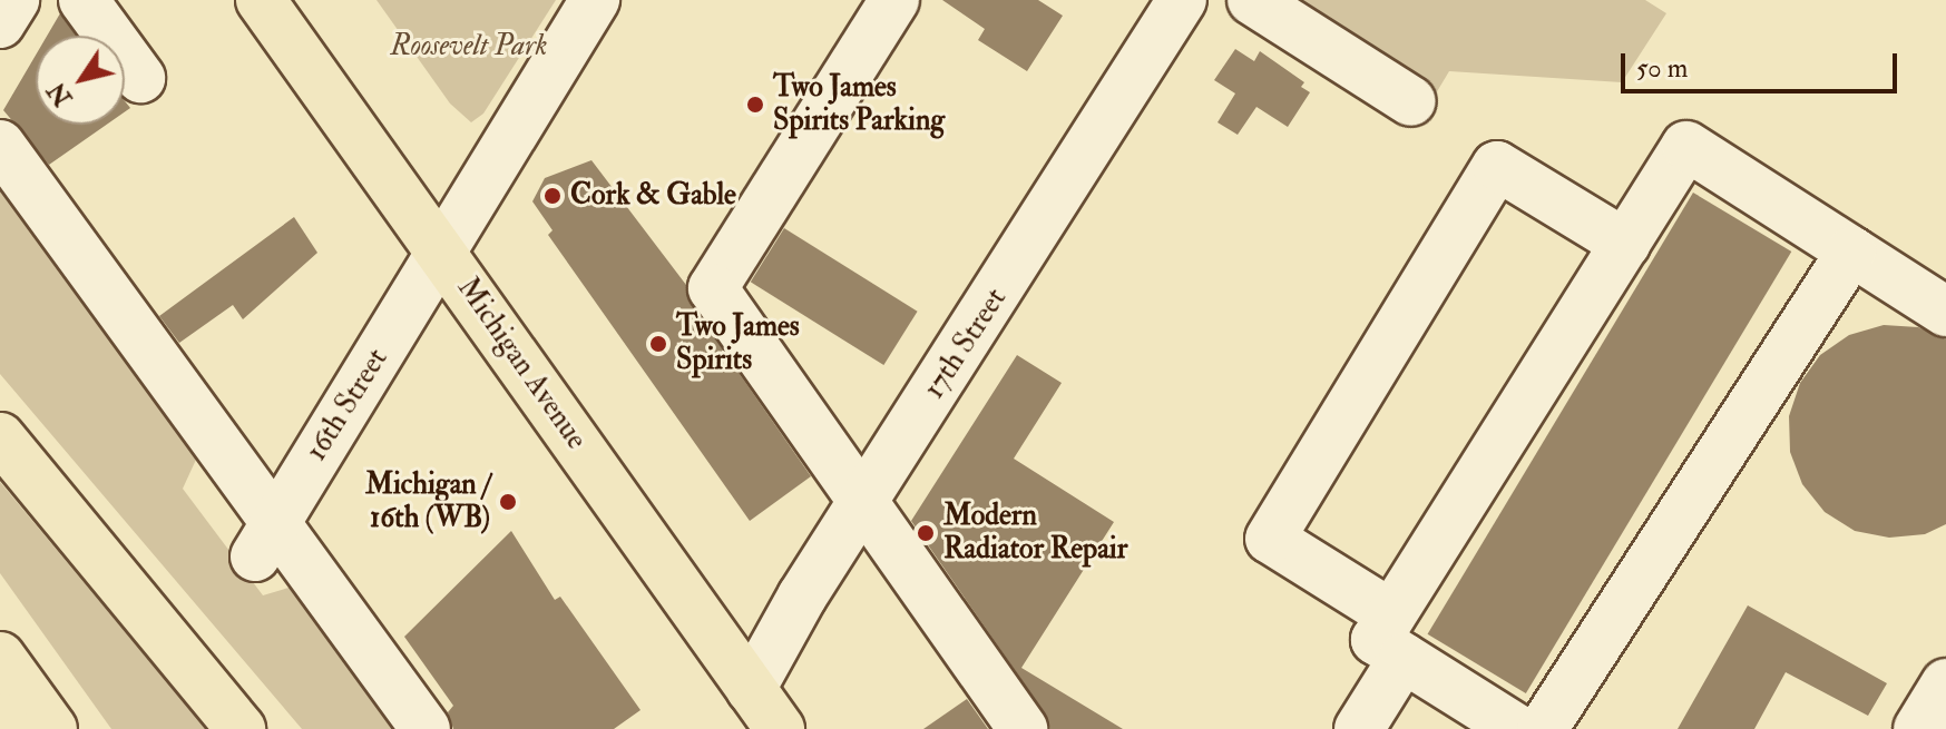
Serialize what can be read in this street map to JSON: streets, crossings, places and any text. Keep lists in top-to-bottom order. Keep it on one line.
{"streets":{"main road":["Michigan Avenue"],"street":["17th Street","16th Street"]},"crossings":[["17th Street","Michigan Avenue"],["Michigan Avenue","16th Street"]],"parks":["Roosevelt Park"],"places":["Two James Spirits Parking","Cork & Gable","Two James Spirits","Michigan / 16th (WB)","Modern Radiator Repair"],"scale_bar":"50 m","north":"bottom left"}
